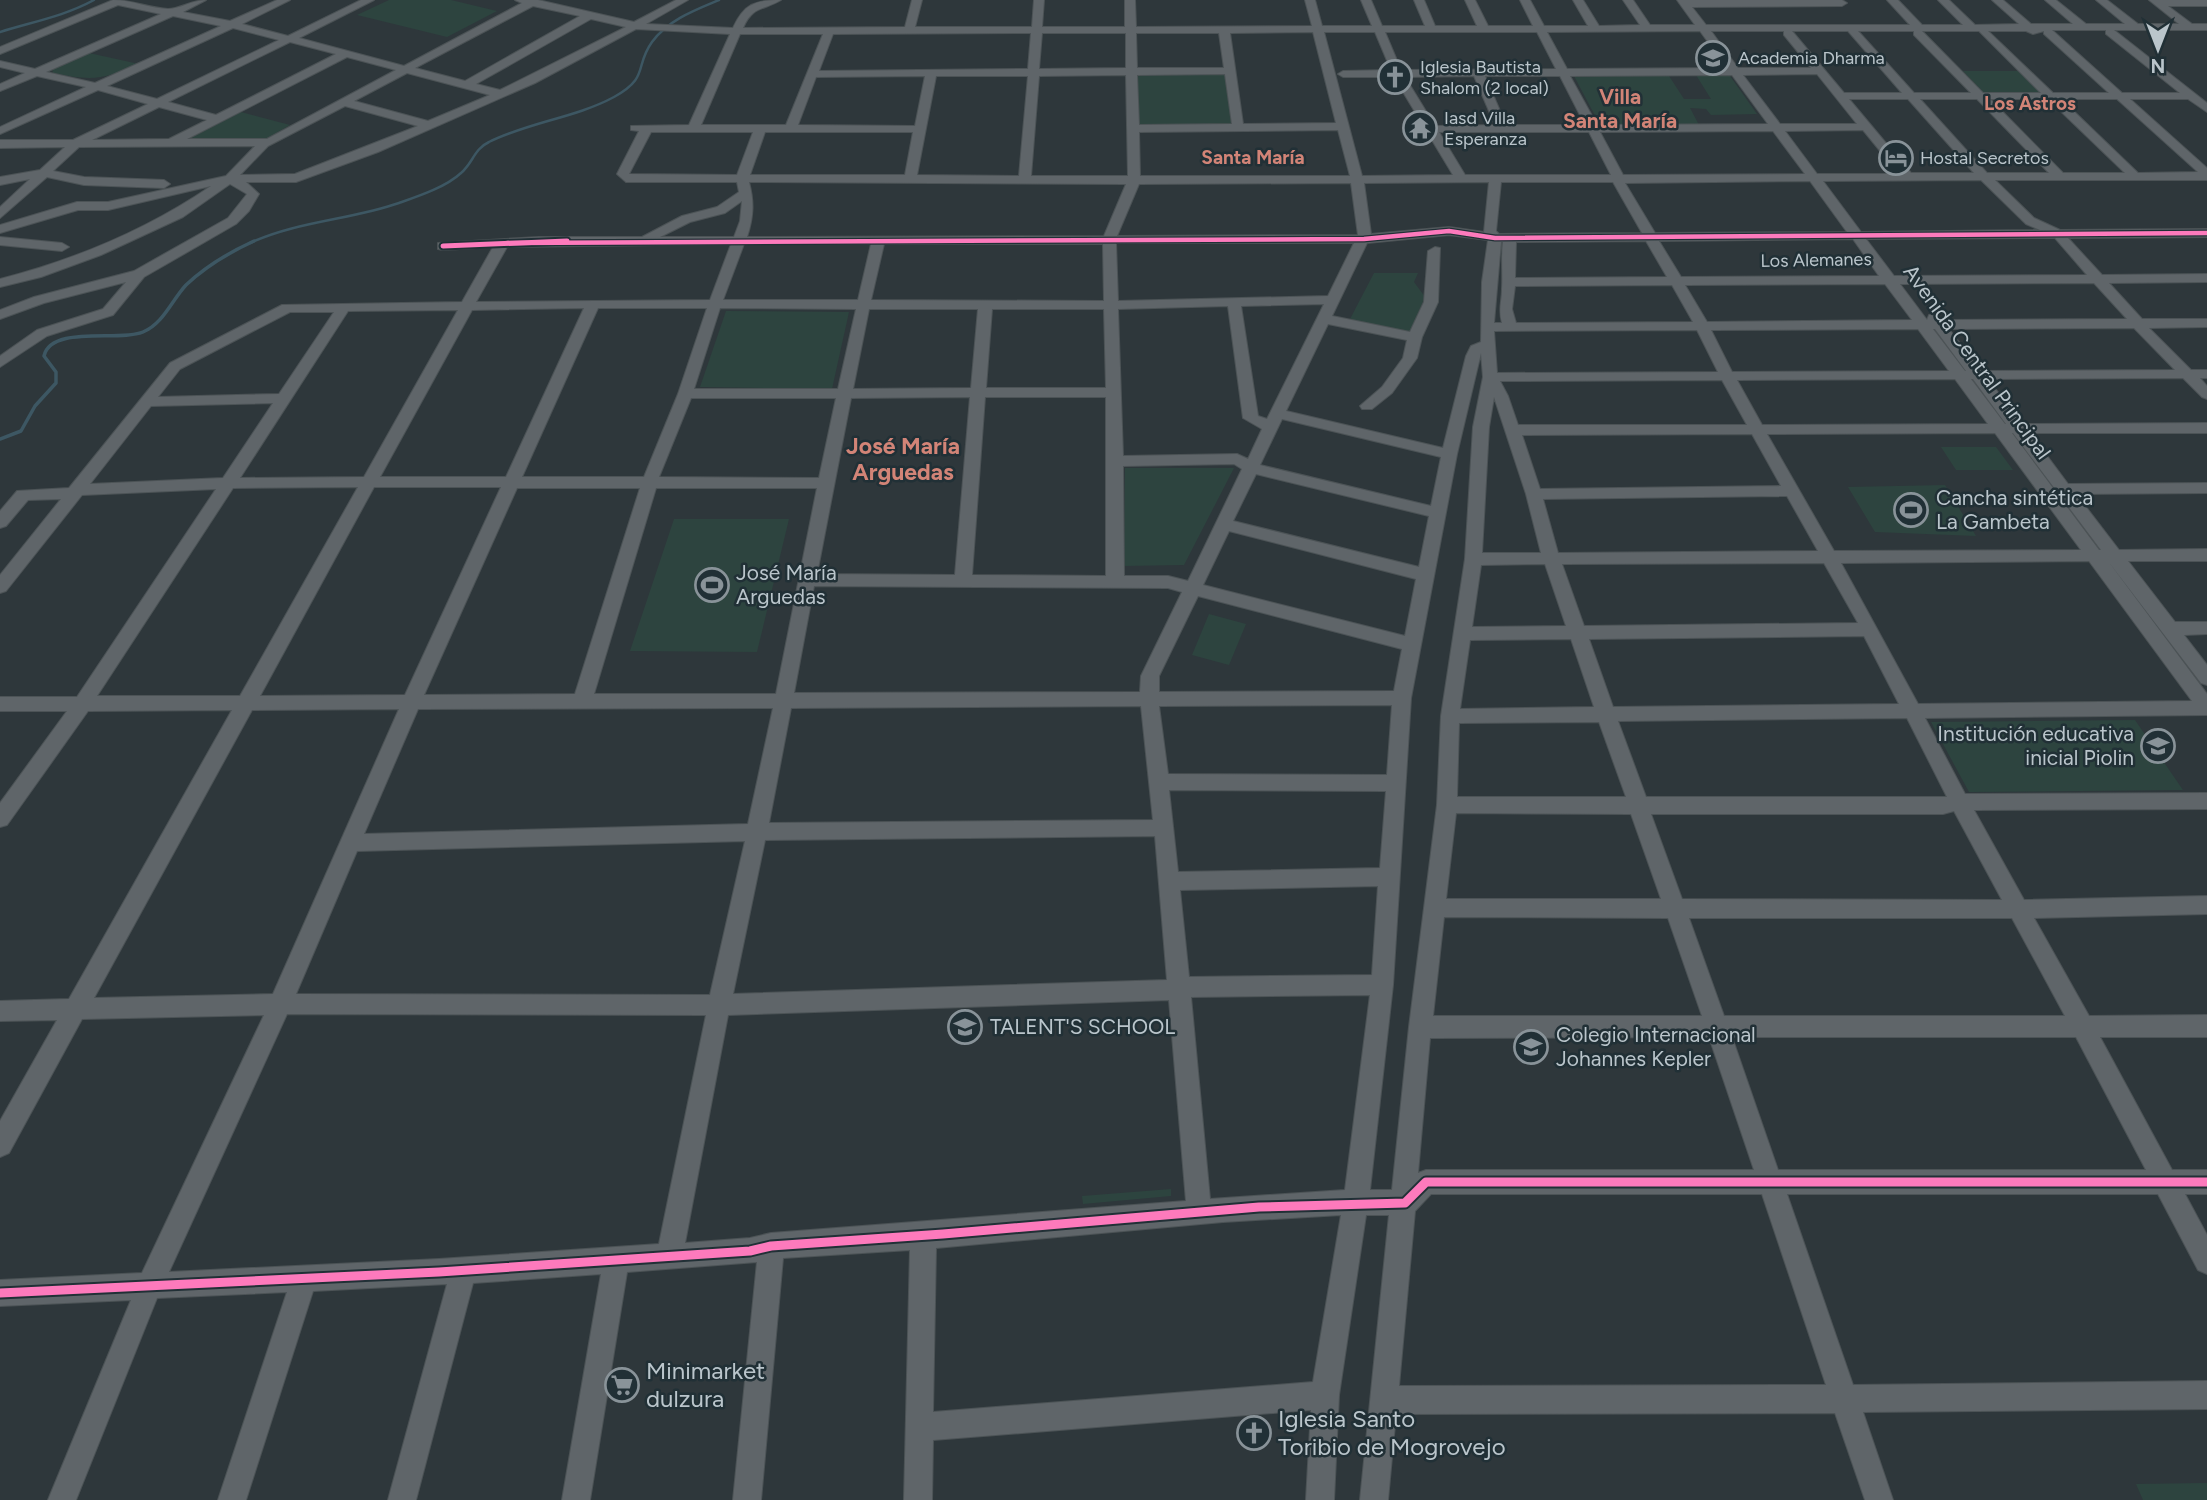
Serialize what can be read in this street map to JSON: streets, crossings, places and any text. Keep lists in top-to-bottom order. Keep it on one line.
{"streets":{"street":["Los Alemanes","Avenida Central Principal"]},"crossings":[["Los Alemanes","Avenida Central Principal"]],"districts":["Villa Santa María","Los Astros","Santa María","José María Arguedas"],"places":{"school or university":["Academia Dharma","Institución educativa inicial Piolin","TALENT'S SCHOOL","Colegio Internacional Johannes Kepler"],"church":["Iglesia Bautista Shalom (2 local)","Iglesia Santo Toribio de Mogrovejo"],"temple":["Iasd Villa Esperanza"],"hotel":["Hostal Secretos"],"sports":["Cancha sintética La Gambeta","José María Arguedas"],"supermarket":["Minimarket dulzura"]},"north":"bottom"}
